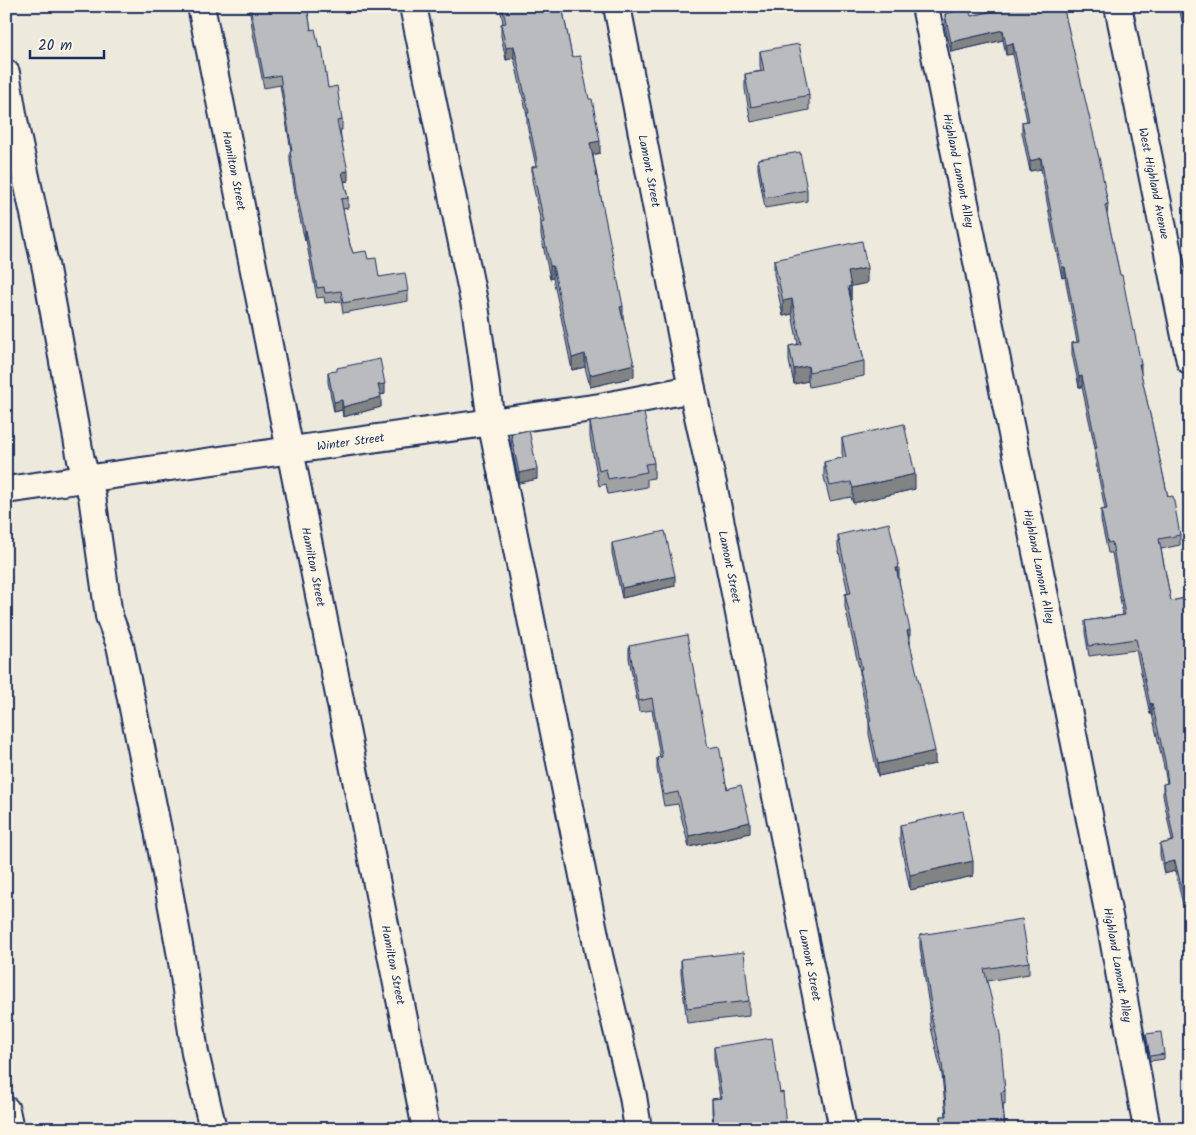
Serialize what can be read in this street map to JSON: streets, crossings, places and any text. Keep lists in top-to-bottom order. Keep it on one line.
{"streets":{"street":["Hamilton Street","Highland Lamont Alley","Lamont Street","West Highland Avenue","Winter Street"]},"crossings":[["Hamilton Street","Winter Street"],["Lamont Street","Winter Street"]],"scale_bar":"20 m"}
